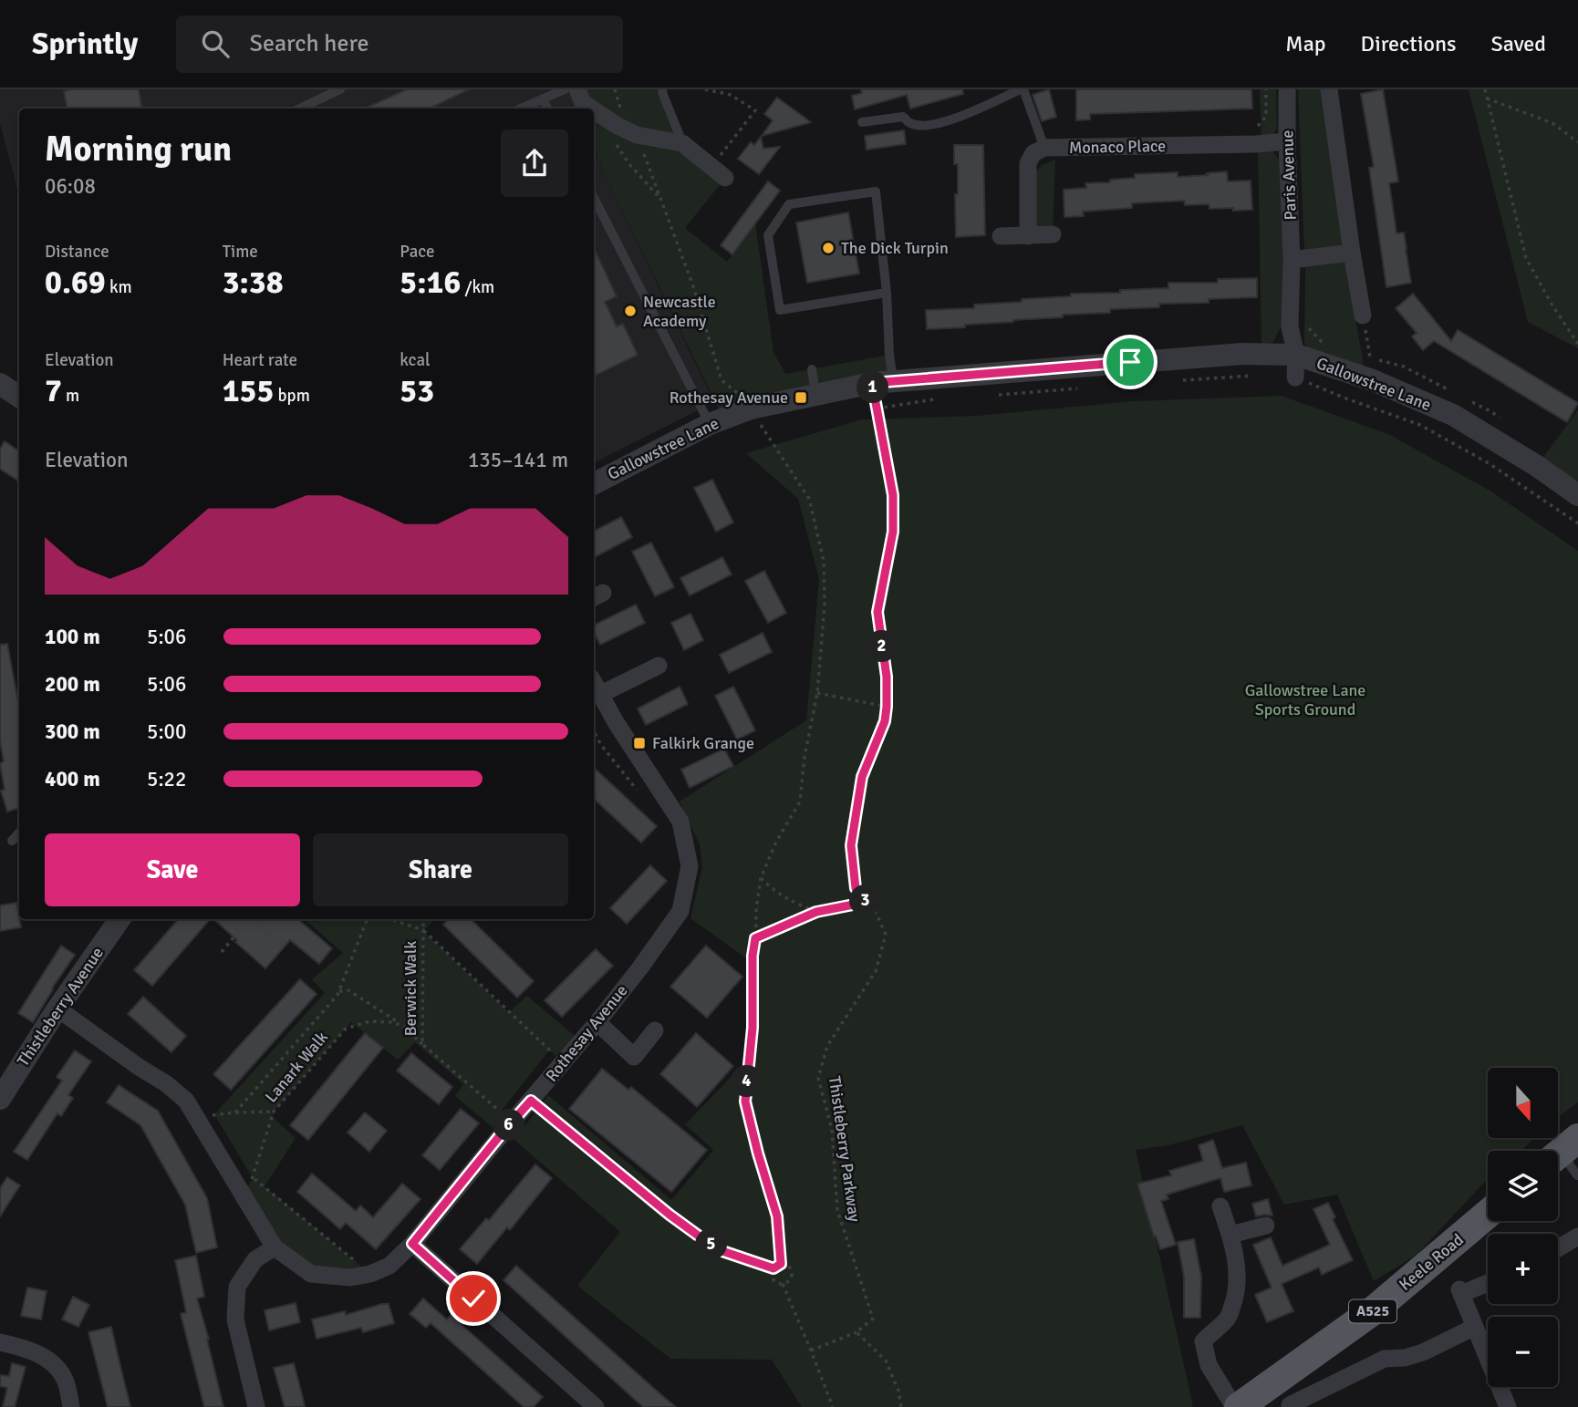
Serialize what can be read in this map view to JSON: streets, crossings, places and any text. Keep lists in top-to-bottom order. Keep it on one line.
{"streets":{"main road":["Keele Road","A525"],"street":["Monaco Place","Paris Avenue","Gallowstree Lane","Thistleberry Avenue","Rothesay Avenue"],"path":["Berwick Walk","Lanark Walk","Thistleberry Parkway"]},"crossings":[["Monaco Place","Paris Avenue"],["Paris Avenue","Gallowstree Lane"],["Gallowstree Lane","Thistleberry Parkway"],["Berwick Walk","Rothesay Avenue"],["Thistleberry Avenue","Rothesay Avenue"],["Rothesay Avenue","Lanark Walk"]],"parks":["Gallowstree Lane Sports Ground"],"places":{"other":["The Dick Turpin","Newcastle Academy"],"transit":["Rothesay Avenue","Falkirk Grange"]},"north":"bottom","page":{"header":"Sprintly","search":"Search here","nav":["Map","Directions","Saved"],"heading":["Morning run","06:08"],"stats":[["Distance","0.69 km"],["Time","3:38"],["Pace","5:16 /km"],["Elevation","7 m"],["Heart rate","155 bpm"],["kcal","53"]],"pins":["1","2","3","4","6","5"],"chart":["Elevation","135–141 m"],"list":[{"name":"100 m","note":"5:06"},{"name":"200 m","note":"5:06"},{"name":"300 m","note":"5:00"},{"name":"400 m","note":"5:22"}],"buttons":["Save","Share"],"map_buttons":["+","−"]}}
